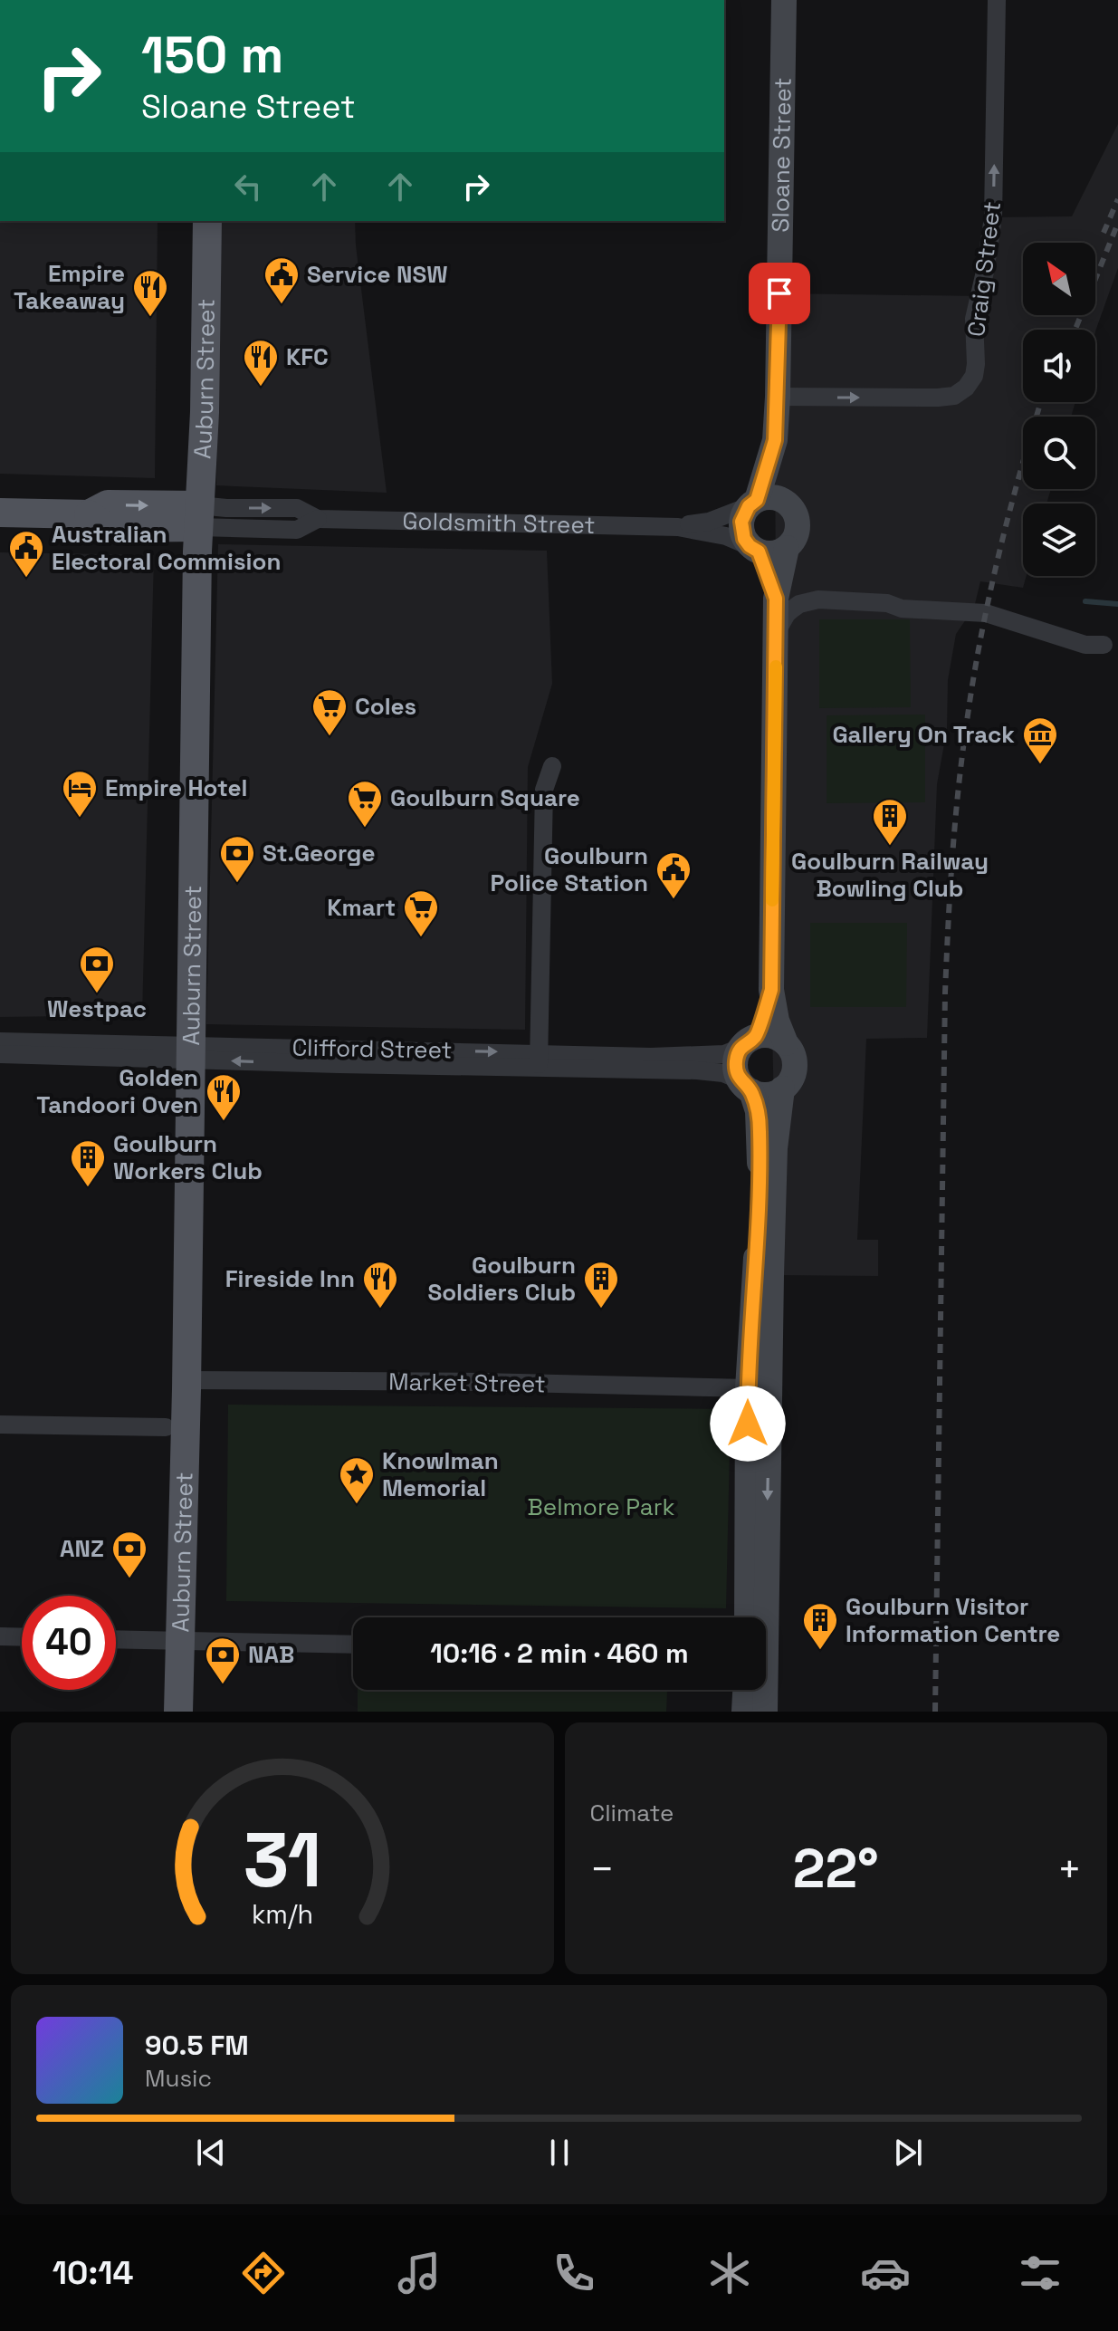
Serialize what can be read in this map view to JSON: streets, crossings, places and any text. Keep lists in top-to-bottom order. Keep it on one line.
{"streets":{"main road":["Auburn Street","Goldsmith Street"],"street":["Sloane Street","Craig Street","Clifford Street","Market Street"]},"crossings":[["Sloane Street","Craig Street"],["Sloane Street","Goldsmith Street"],["Auburn Street","Goldsmith Street"],["Auburn Street","Clifford Street"],["Auburn Street","Market Street"]],"parks":["Belmore Park"],"places":{"public building":["Service NSW","Australian Electoral Commision","Goulburn Police Station"],"restaurant":["Empire Takeaway","KFC","Golden Tandoori Oven","Fireside Inn"],"supermarket":["Coles","Goulburn Square","Kmart"],"museum":["Gallery On Track"],"hotel":["Empire Hotel"],"building":["Goulburn Railway Bowling Club","Goulburn Workers Club","Goulburn Soldiers Club","Goulburn Visitor Information Centre"],"bank":["St.George","Westpac","ANZ","NAB"],"place":["Knowlman Memorial"]},"north":"top left","page":{"turn":["150 m","Sloane Street"],"limit":"40","trip":"10:16 · 2 min · 460 m","tile":"Climate","heat":["−","22°","+"],"song":["90.5 FM","Music"],"tabs":"10:14","gauge":["31","km/h"]}}
